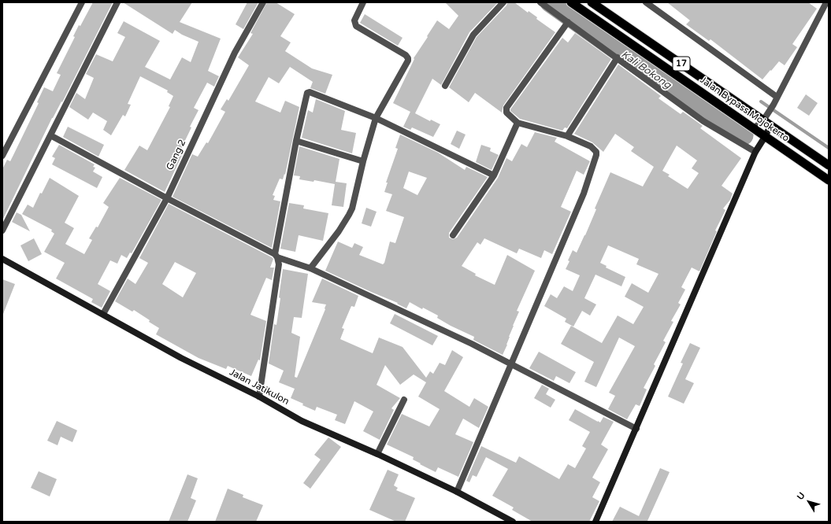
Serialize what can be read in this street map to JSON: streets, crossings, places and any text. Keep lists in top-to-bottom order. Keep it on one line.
{"streets":{"highway":["17","Jalan Bypass Mojokerto"],"main road":["Jalan Jatikulon"],"street":["Gang 2"]},"crossings":[["Gang 2","Jalan Jatikulon"]],"water":["Kali Bokong"],"north":"top left"}
